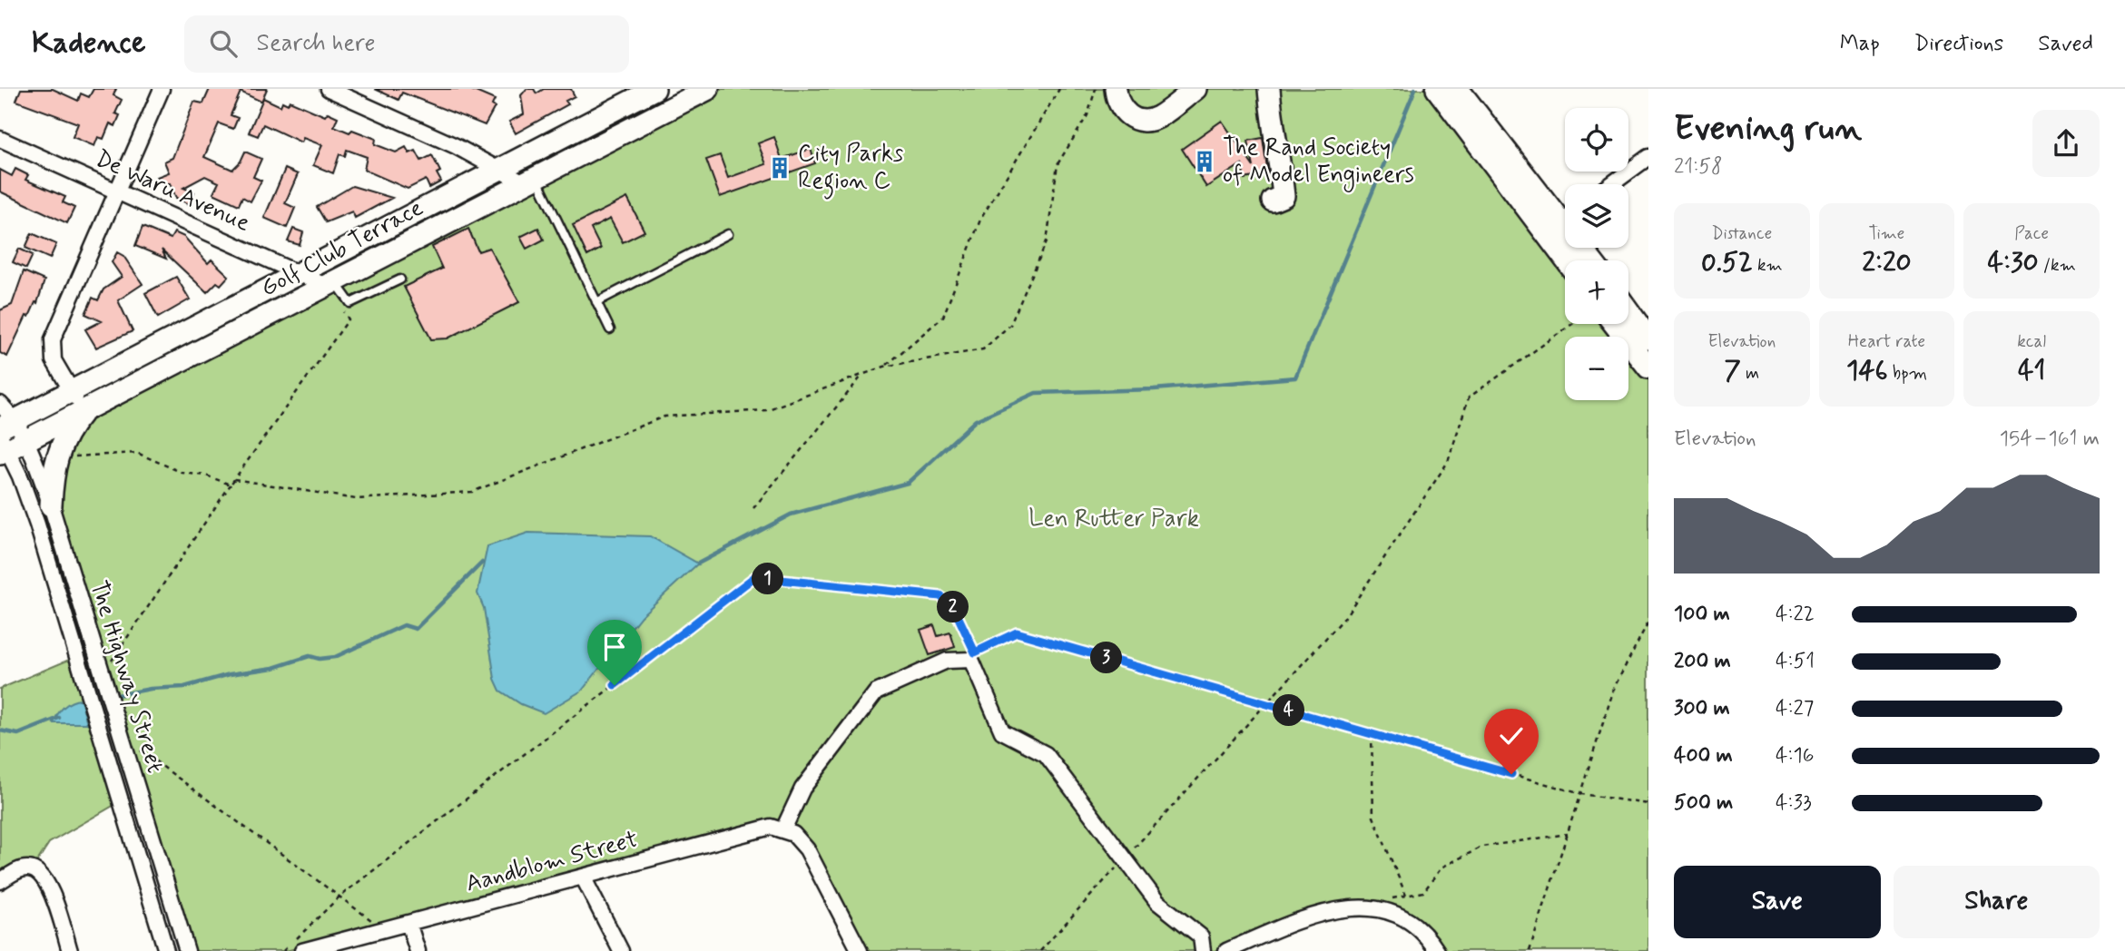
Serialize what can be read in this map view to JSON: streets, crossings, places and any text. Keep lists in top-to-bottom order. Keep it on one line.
{"streets":{"street":["De Waru Avenue","Golf Club Terrace","The Highway Street","Aandblom Street"]},"crossings":[["De Waru Avenue","Golf Club Terrace"],["Golf Club Terrace","The Highway Street"]],"parks":["Len Rutter Park"],"places":{"building":["The Rand Society of Model Engineers","City Parks Region C"]},"page":{"header":"Kadence","search":"Search here","nav":["Map","Directions","Saved"],"heading":["Evening run","21:58"],"map_buttons":["+","−"],"stats":[["Distance","0.52 km"],["Time","2:20"],["Pace","4:30 /km"],["Elevation","7 m"],["Heart rate","146 bpm"],["kcal","41"]],"chart":["Elevation","154–161 m"],"pins":["1","2","3","4"],"list":[{"name":"100 m","note":"4:22"},{"name":"200 m","note":"4:51"},{"name":"300 m","note":"4:27"},{"name":"400 m","note":"4:16"},{"name":"500 m","note":"4:33"}],"buttons":["Save","Share"]}}
